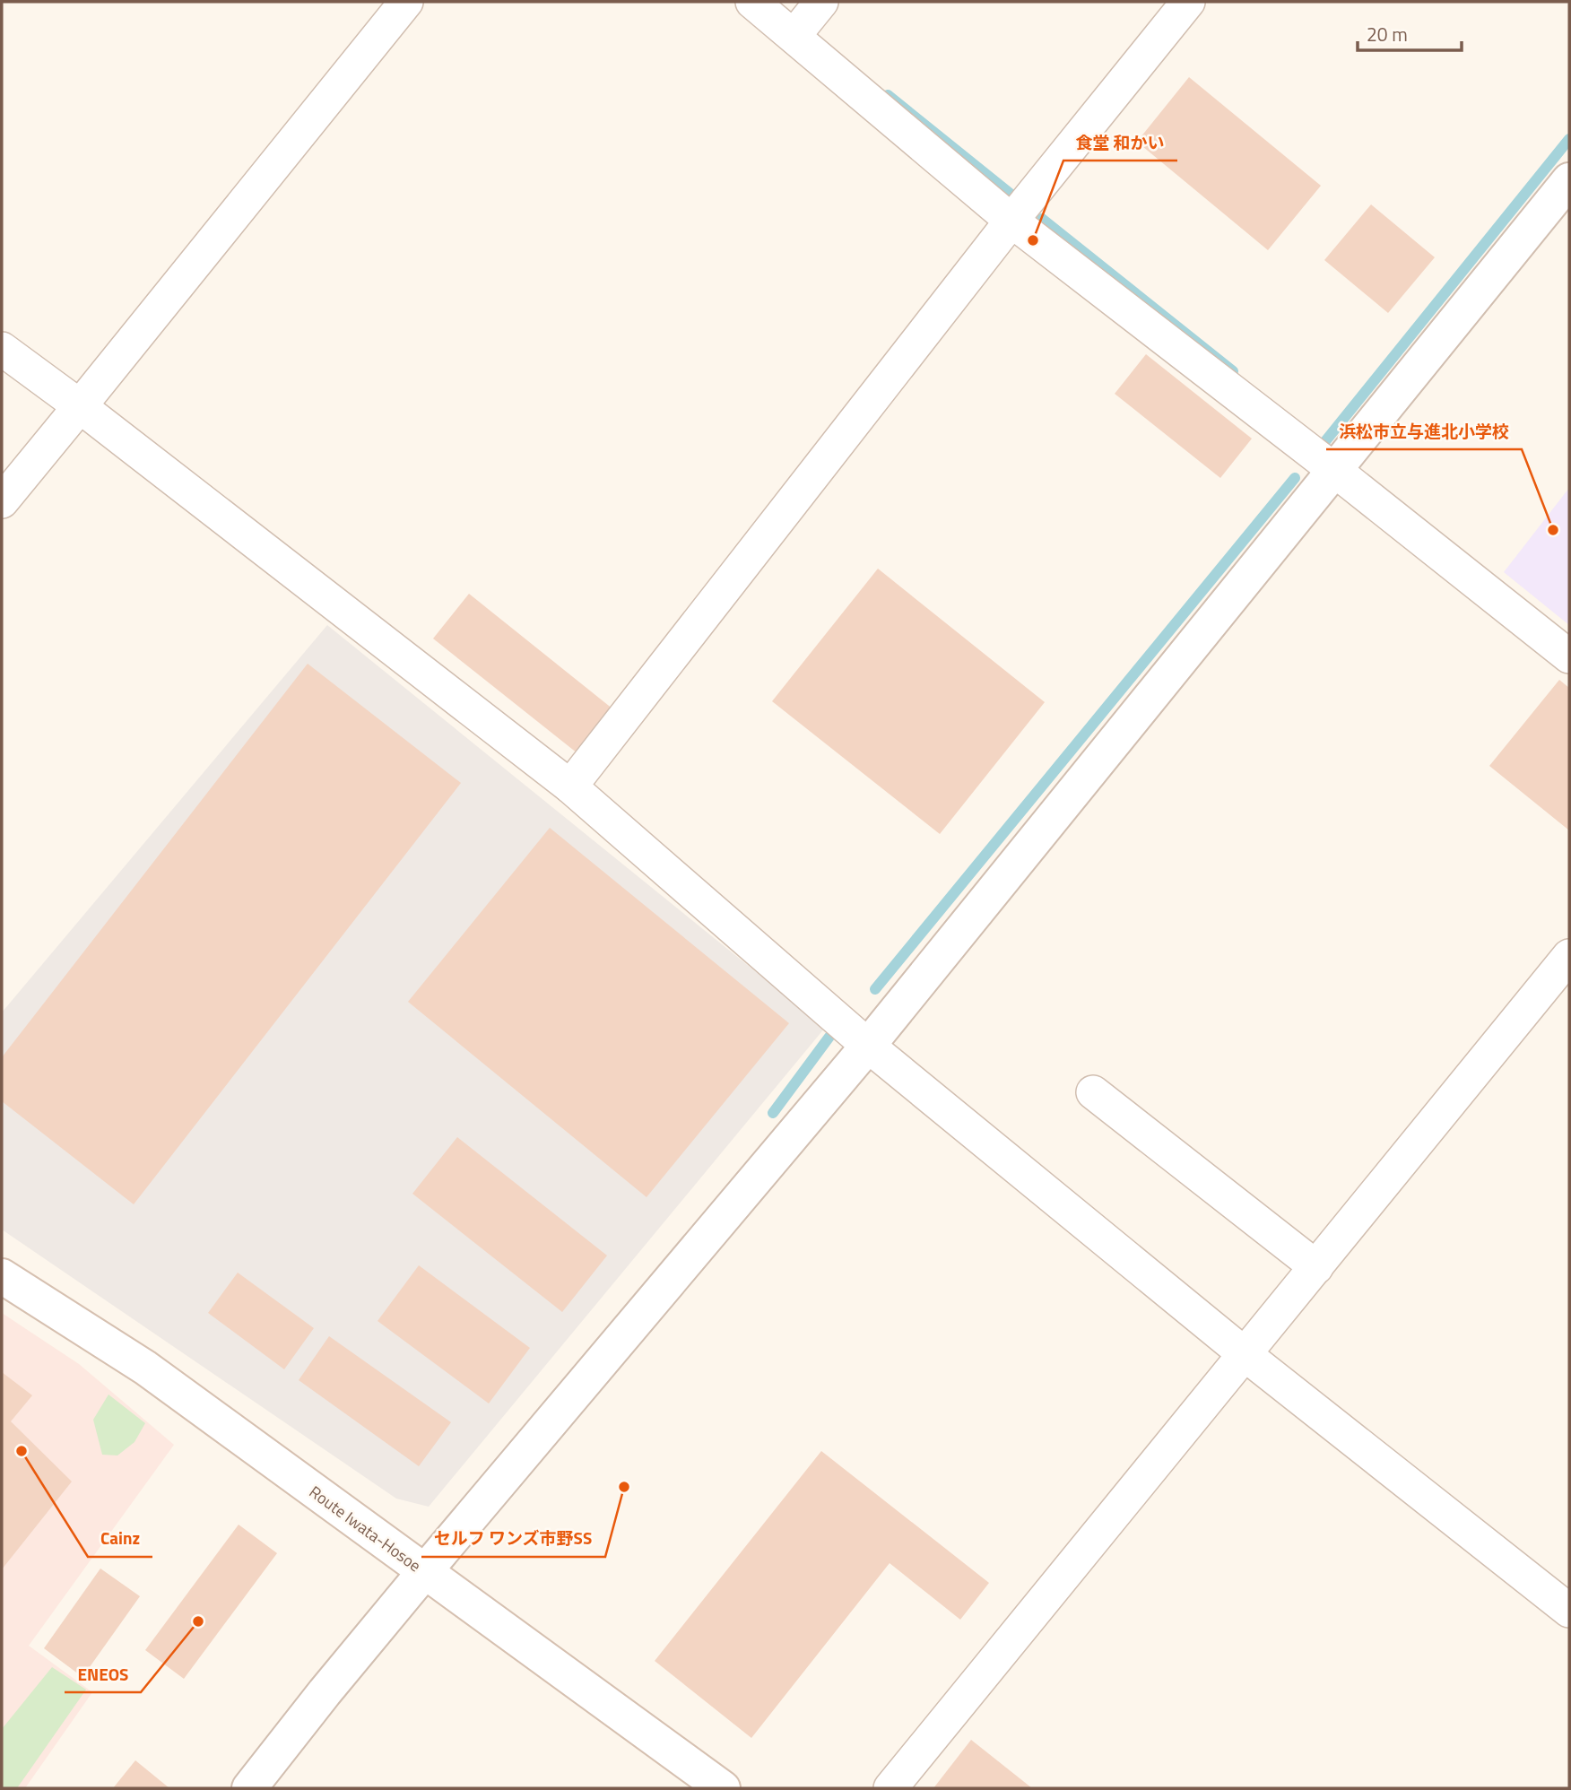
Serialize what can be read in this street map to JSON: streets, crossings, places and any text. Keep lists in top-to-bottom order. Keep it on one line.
{"streets":{"street":["Route Iwata-Hosoe"]},"places":["食堂 和かい","浜松市立与進北小学校","Cainz","セルフ ワンズ市野SS","ENEOS"],"scale_bar":"20 m"}
